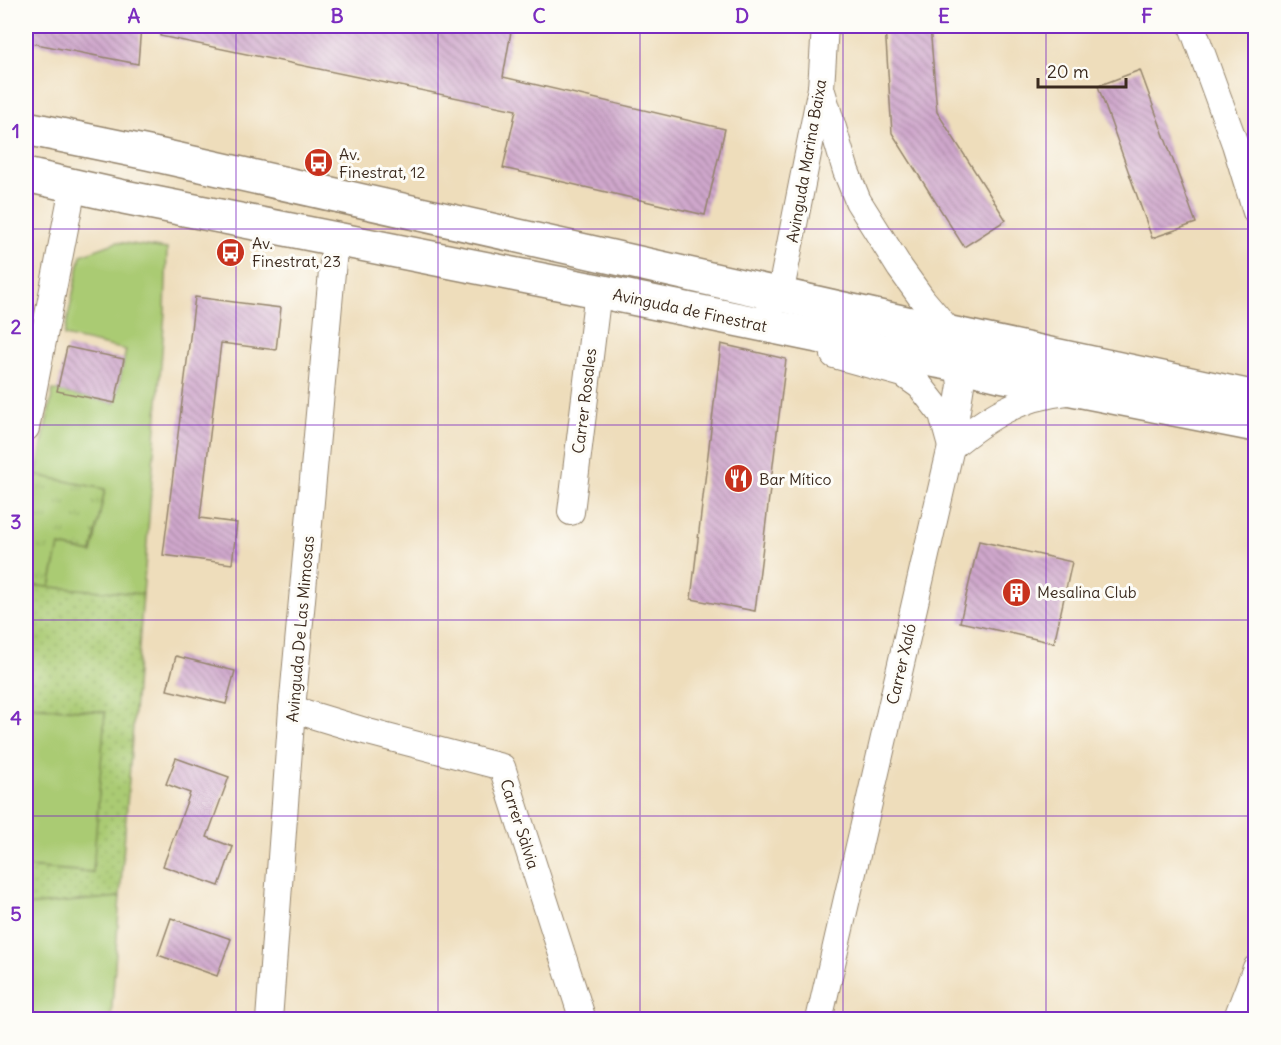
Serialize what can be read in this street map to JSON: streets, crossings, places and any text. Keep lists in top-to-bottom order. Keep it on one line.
{"streets":{"main road":["Avinguda de Finestrat"],"street":["Avinguda Marina Baixa","Carrer Rosales","Avinguda De Las Mimosas","Carrer Xaló","Carrer Sàlvia"]},"crossings":[["Avinguda Marina Baixa","Avinguda de Finestrat"],["Avinguda de Finestrat","Carrer Rosales"],["Avinguda de Finestrat","Avinguda De Las Mimosas"],["Avinguda de Finestrat","Carrer Xaló"],["Avinguda De Las Mimosas","Carrer Sàlvia"]],"places":{"bus stop":["Av. Finestrat, 12","Av. Finestrat, 23"],"restaurant":["Bar Mítico"],"building":["Mesalina Club"]},"scale_bar":"20 m","grid":{"columns":["A","B","C","D","E","F"],"rows":["1","2","3","4","5"]}}
